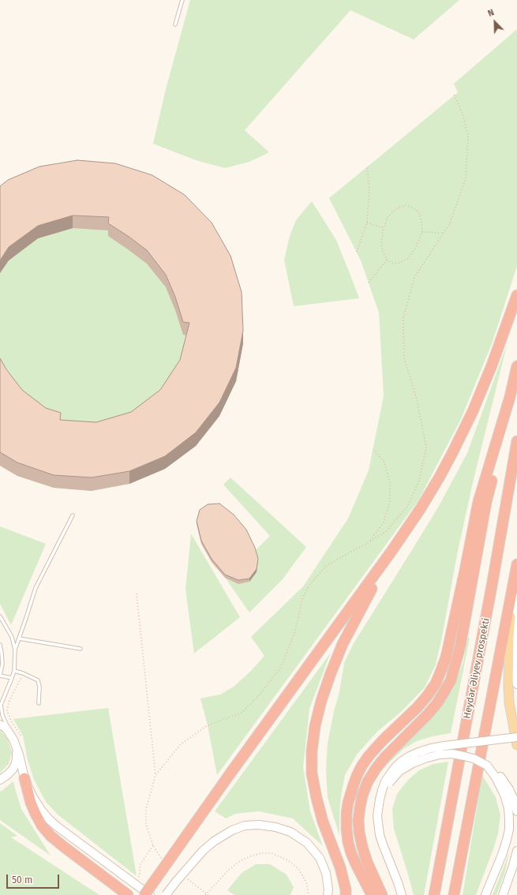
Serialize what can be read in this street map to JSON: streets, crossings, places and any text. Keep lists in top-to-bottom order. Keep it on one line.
{"streets":{"highway":["Heydər Əliyev prospekti"]},"scale_bar":"50 m","north":"top left"}
